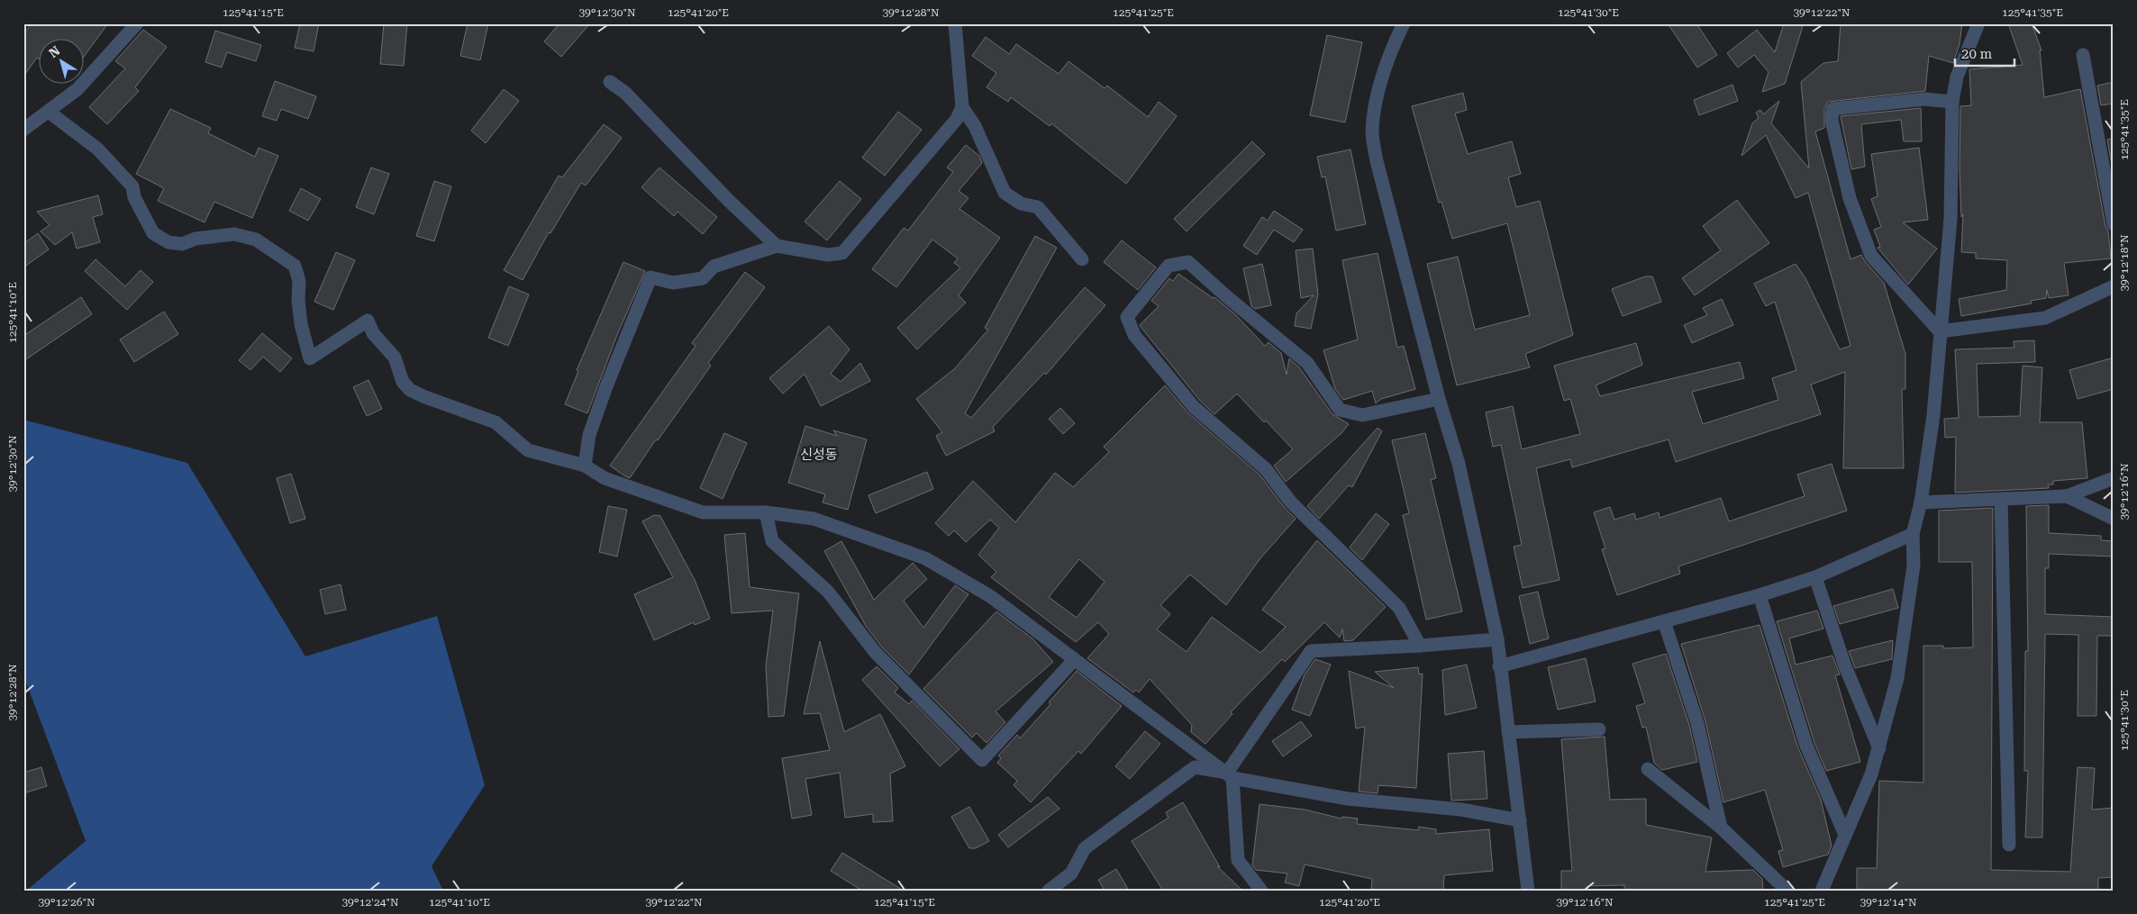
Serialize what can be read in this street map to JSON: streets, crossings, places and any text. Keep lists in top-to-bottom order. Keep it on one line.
{"districts":["신성동"],"scale_bar":"20 m","north":"top left","coordinates":["125°41'15\"E","39°12'30\"N","125°41'20\"E","39°12'28\"N","125°41'25\"E","125°41'30\"E","39°12'22\"N","125°41'35\"E","39°12'18\"N","125°41'10\"E","39°12'16\"N","39°12'26\"N","39°12'24\"N","39°12'14\"N"]}
